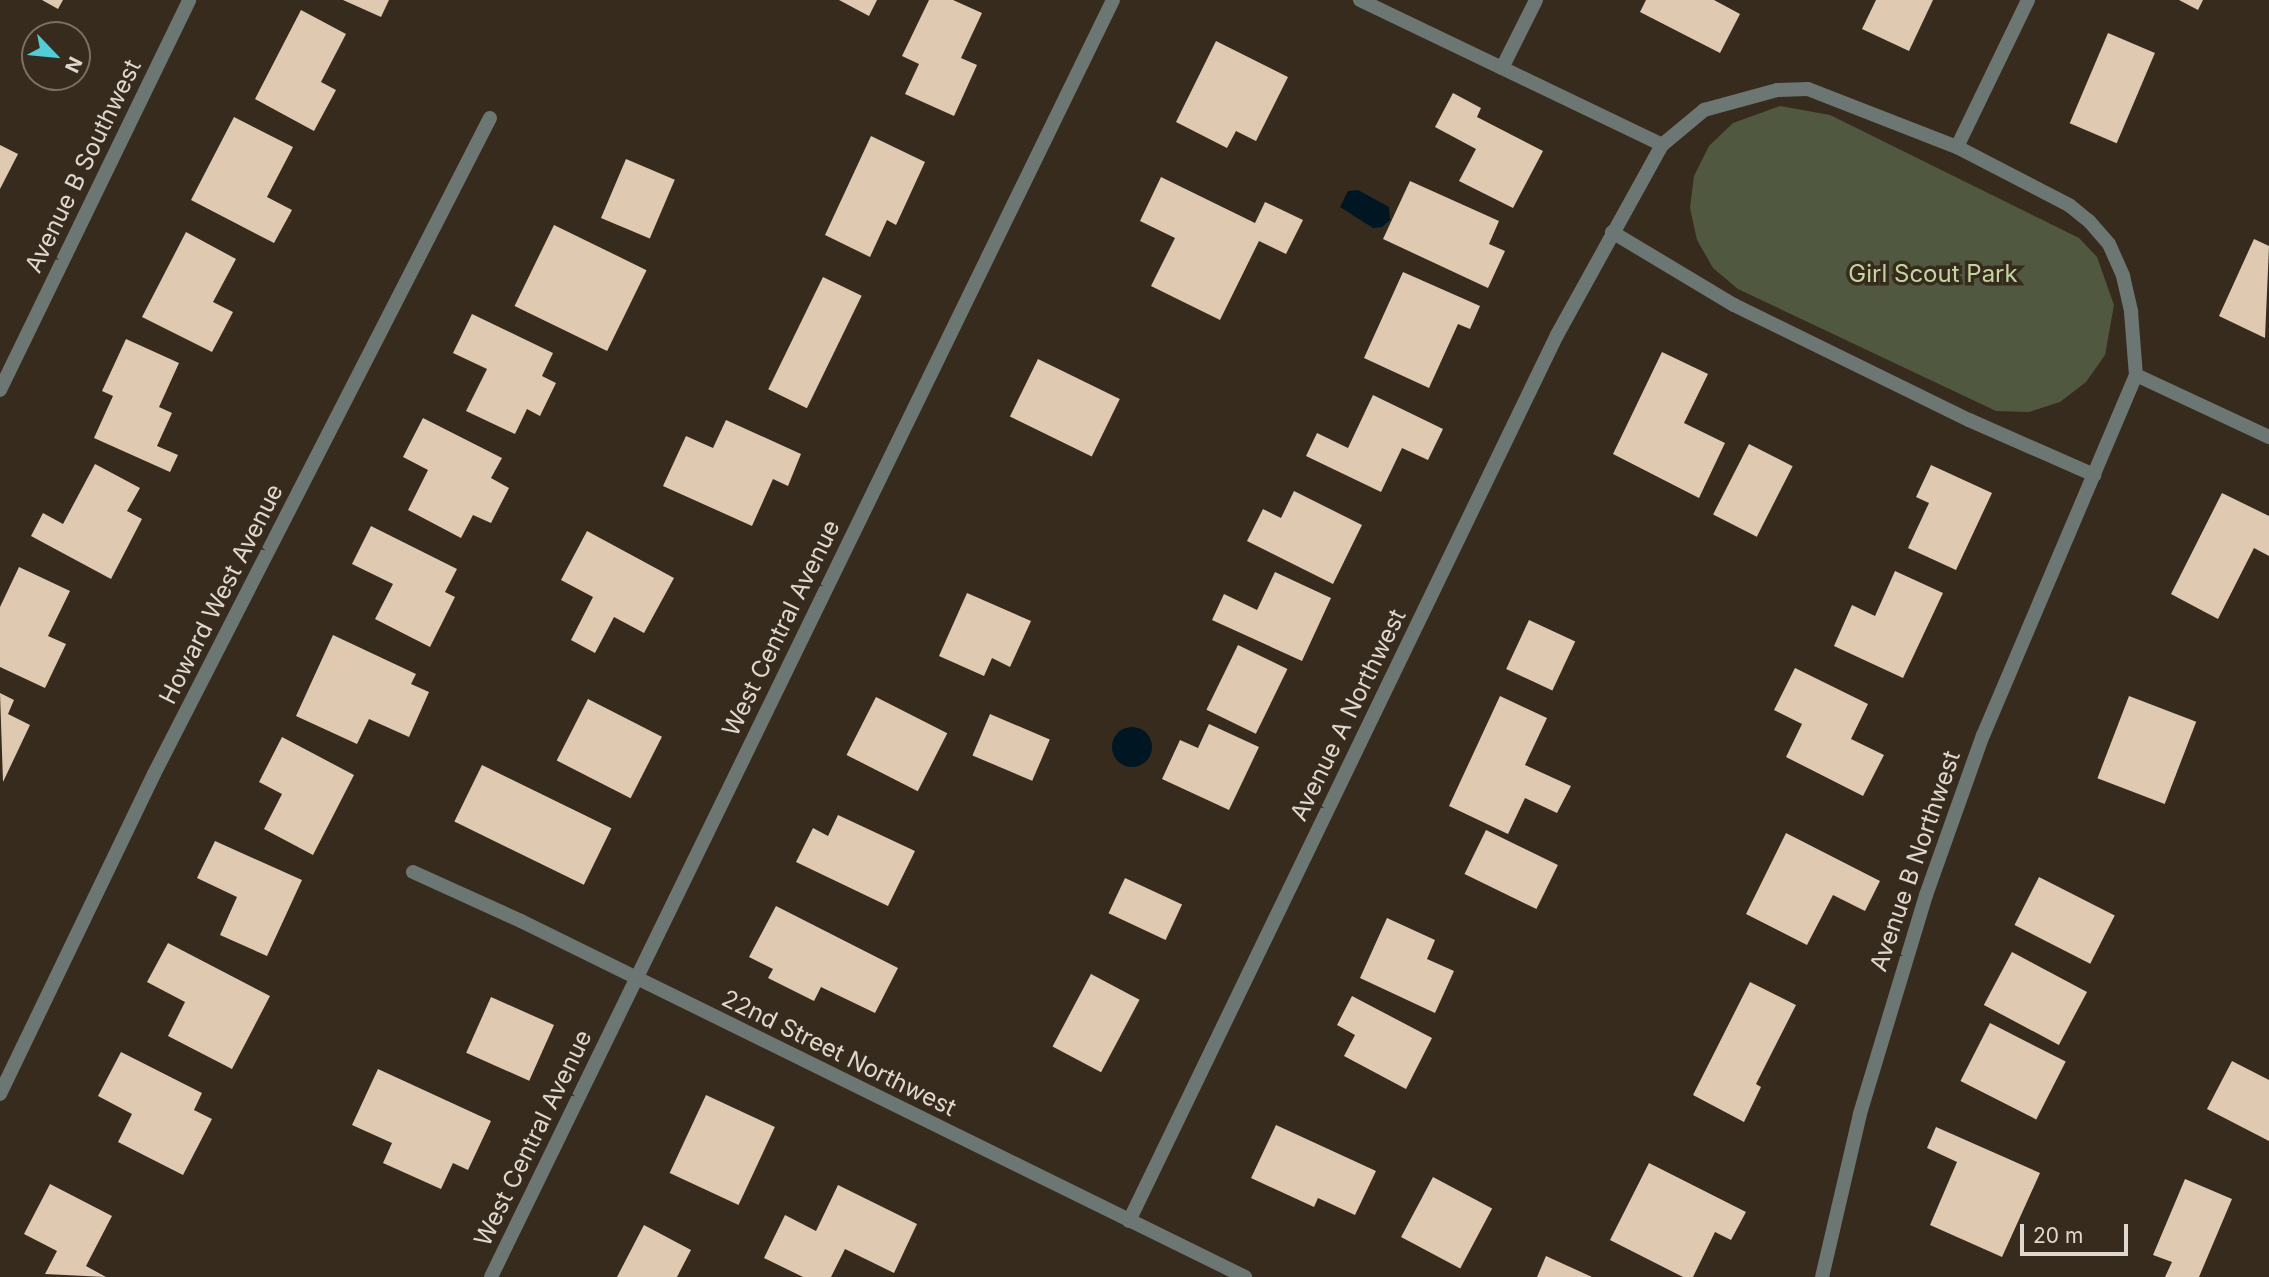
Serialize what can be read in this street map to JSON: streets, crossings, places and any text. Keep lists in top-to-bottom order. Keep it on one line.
{"streets":{"street":["Avenue B Southwest","Howard West Avenue","West Central Avenue","Avenue A Northwest","Avenue B Northwest","22nd Street Northwest"]},"crossings":[["West Central Avenue","22nd Street Northwest"],["Avenue A Northwest","22nd Street Northwest"]],"parks":["Girl Scout Park"],"scale_bar":"20 m","north":"bottom right"}
